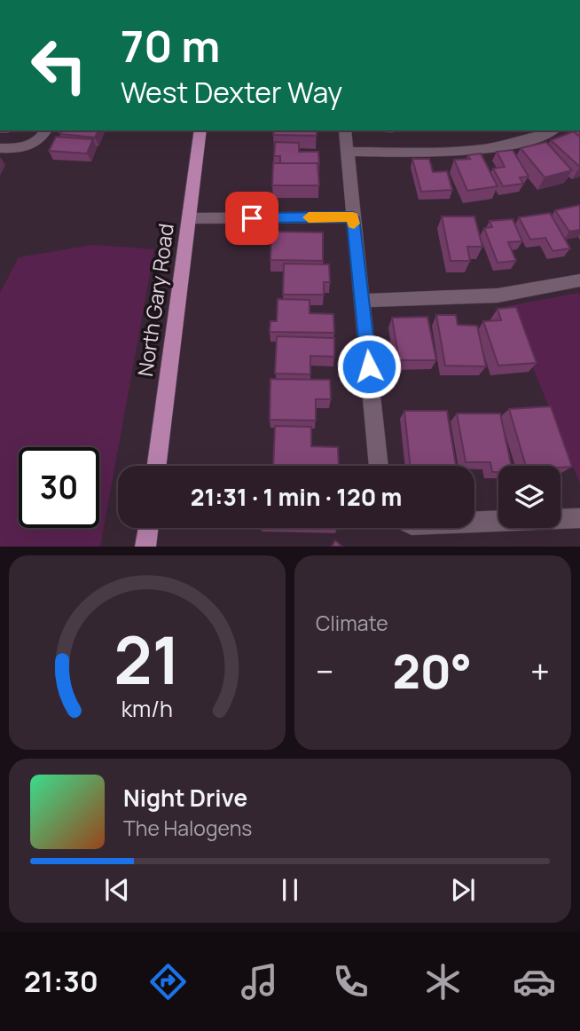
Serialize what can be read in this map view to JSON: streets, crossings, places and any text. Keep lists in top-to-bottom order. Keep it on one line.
{"streets":{"main road":["North Gary Road"]},"page":{"turn":["70 m","West Dexter Way"],"limit":"30","trip":"21:31 · 1 min · 120 m","tile":"Climate","heat":["−","20°","+"],"song":["Night Drive","The Halogens"],"tabs":"21:30","gauge":["21","km/h"]}}
